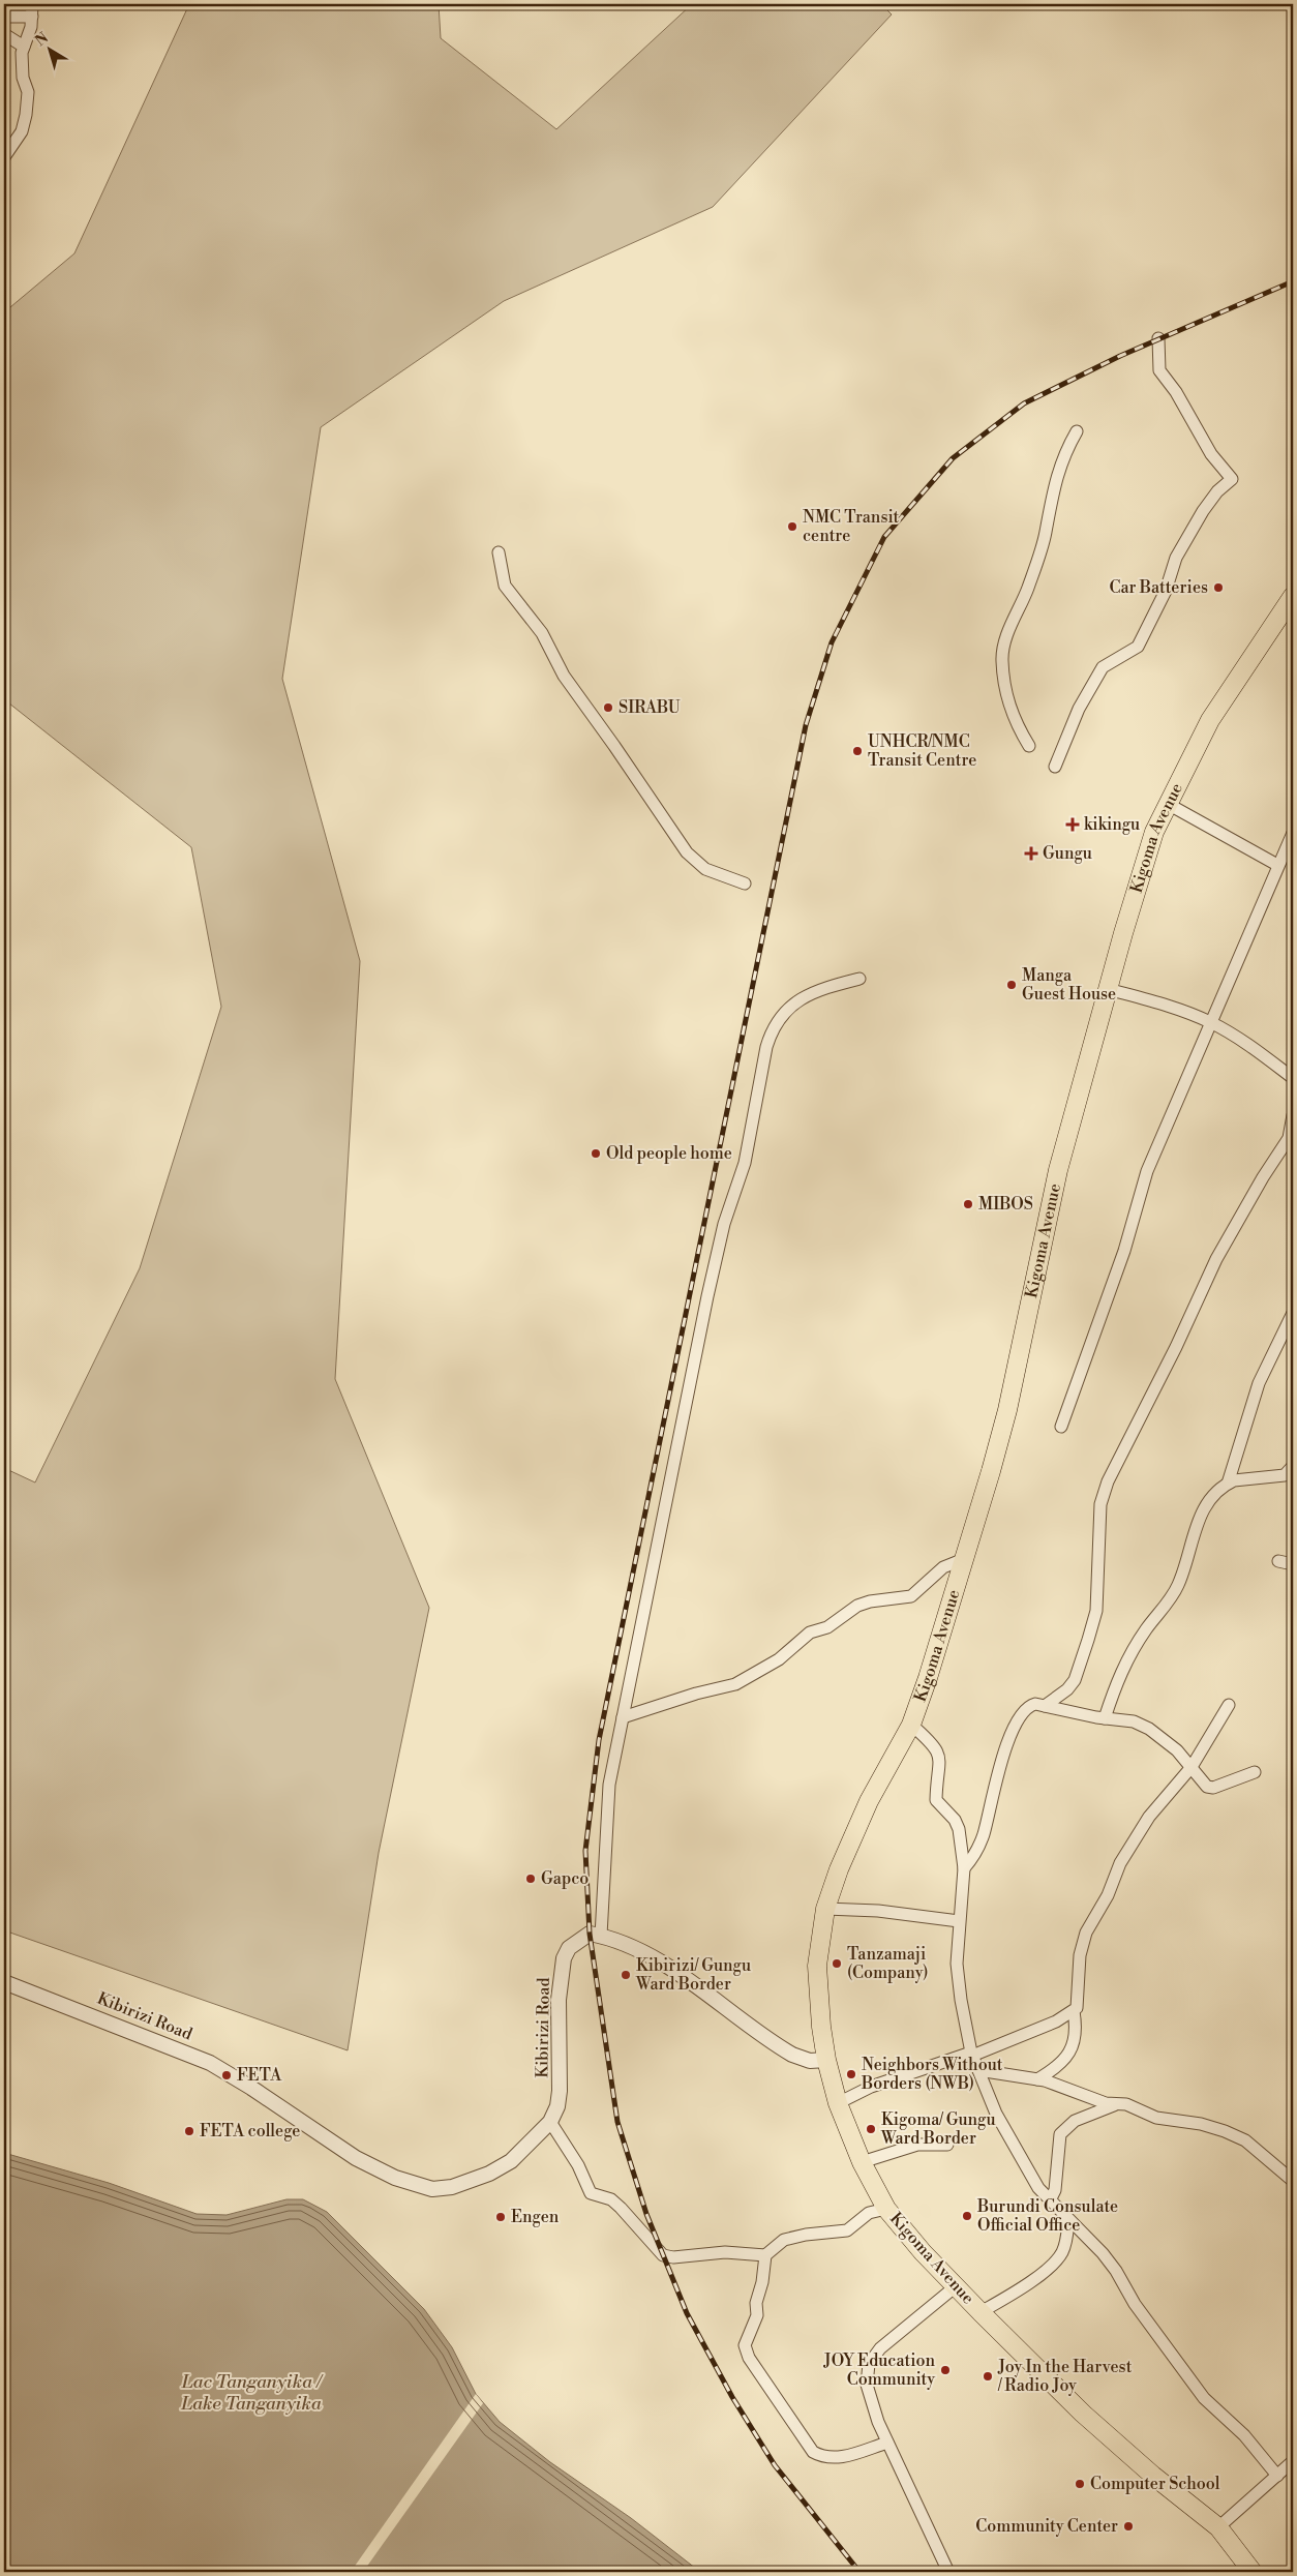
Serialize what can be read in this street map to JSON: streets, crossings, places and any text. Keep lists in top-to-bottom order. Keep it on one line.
{"streets":{"main road":["Kigoma Avenue"],"street":["Kibirizi Road"]},"water":["Lac Tanganyika / Lake Tanganyika"],"places":{"other":["NMC Transit centre","Car Batteries","SIRABU","UNHCR/NMC Transit Centre","Manga Guest House","Old people home","MIBOS","Gapco","Tanzamaji (Company)","Kibirizi/ Gungu Ward Border","Neighbors Without Borders (NWB)","FETA","Kigoma/ Gungu Ward Border","FETA college","Burundi Consulate Official Office","Engen","JOY Education Community","Joy In the Harvest / Radio Joy","Computer School","Community Center"],"health":["kikingu","Gungu"]},"north":"top left"}
